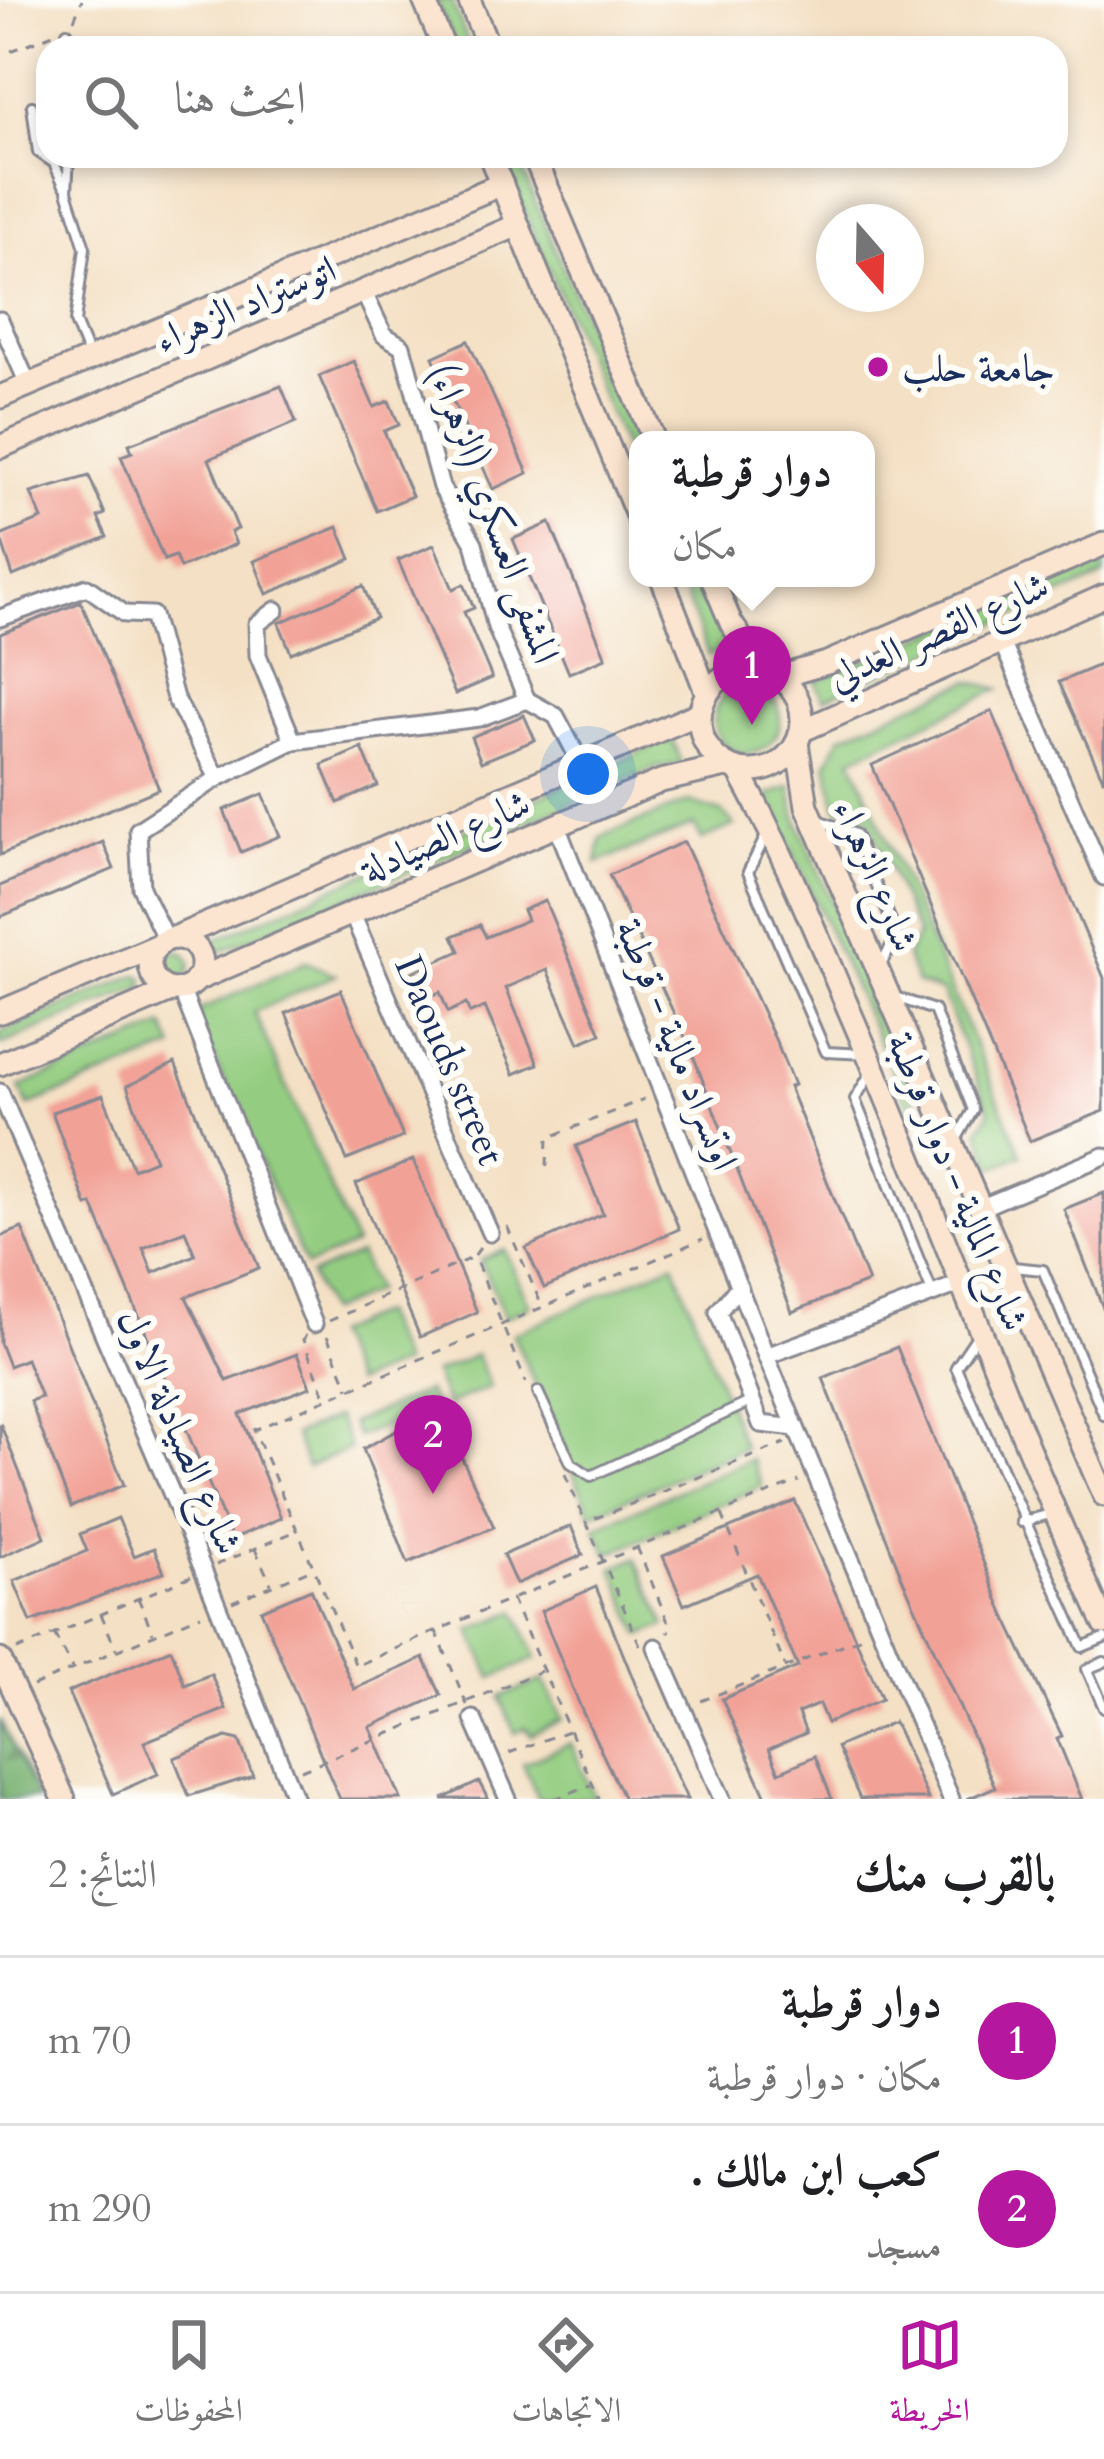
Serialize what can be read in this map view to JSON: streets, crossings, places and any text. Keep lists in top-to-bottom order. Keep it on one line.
{"streets":{"street":["اتوستراد الزهراء","المشفى العسكري (الزهراء)","شارع القصر العدلي","شارع الصيادلة","شارع الزهراء","اوتسراد مالية - قرطبة","Daouds street","شارع المالية - دوار قرطبة","شارع الصيادلة الاول"]},"crossings":[["اتوستراد الزهراء","المشفى العسكري (الزهراء)"],["شارع القصر العدلي","شارع الصيادلة"],["شارع القصر العدلي","شارع الزهراء"],["شارع القصر العدلي","شارع المالية - دوار قرطبة"],["شارع الصيادلة","شارع الزهراء"],["شارع الصيادلة","اوتسراد مالية - قرطبة"],["شارع الصيادلة","Daouds street"],["شارع الصيادلة","شارع المالية - دوار قرطبة"],["شارع الزهراء","شارع المالية - دوار قرطبة"]],"places":["جامعة حلب"],"north":"bottom","page":{"search":"ابحث هنا","popup":["دوار قرطبة","مكان"],"pins":["1","2"],"heading":["بالقرب منك","النتائج: 2"],"list":[{"mark":"1","name":"دوار قرطبة","note":"مكان · دوار قرطبة","value":"70 m"},{"mark":"2","name":"كعب ابن مالك .","note":"مسجد","value":"290 m"}],"nav":["الخريطة","الاتجاهات","المحفوظات"]}}
